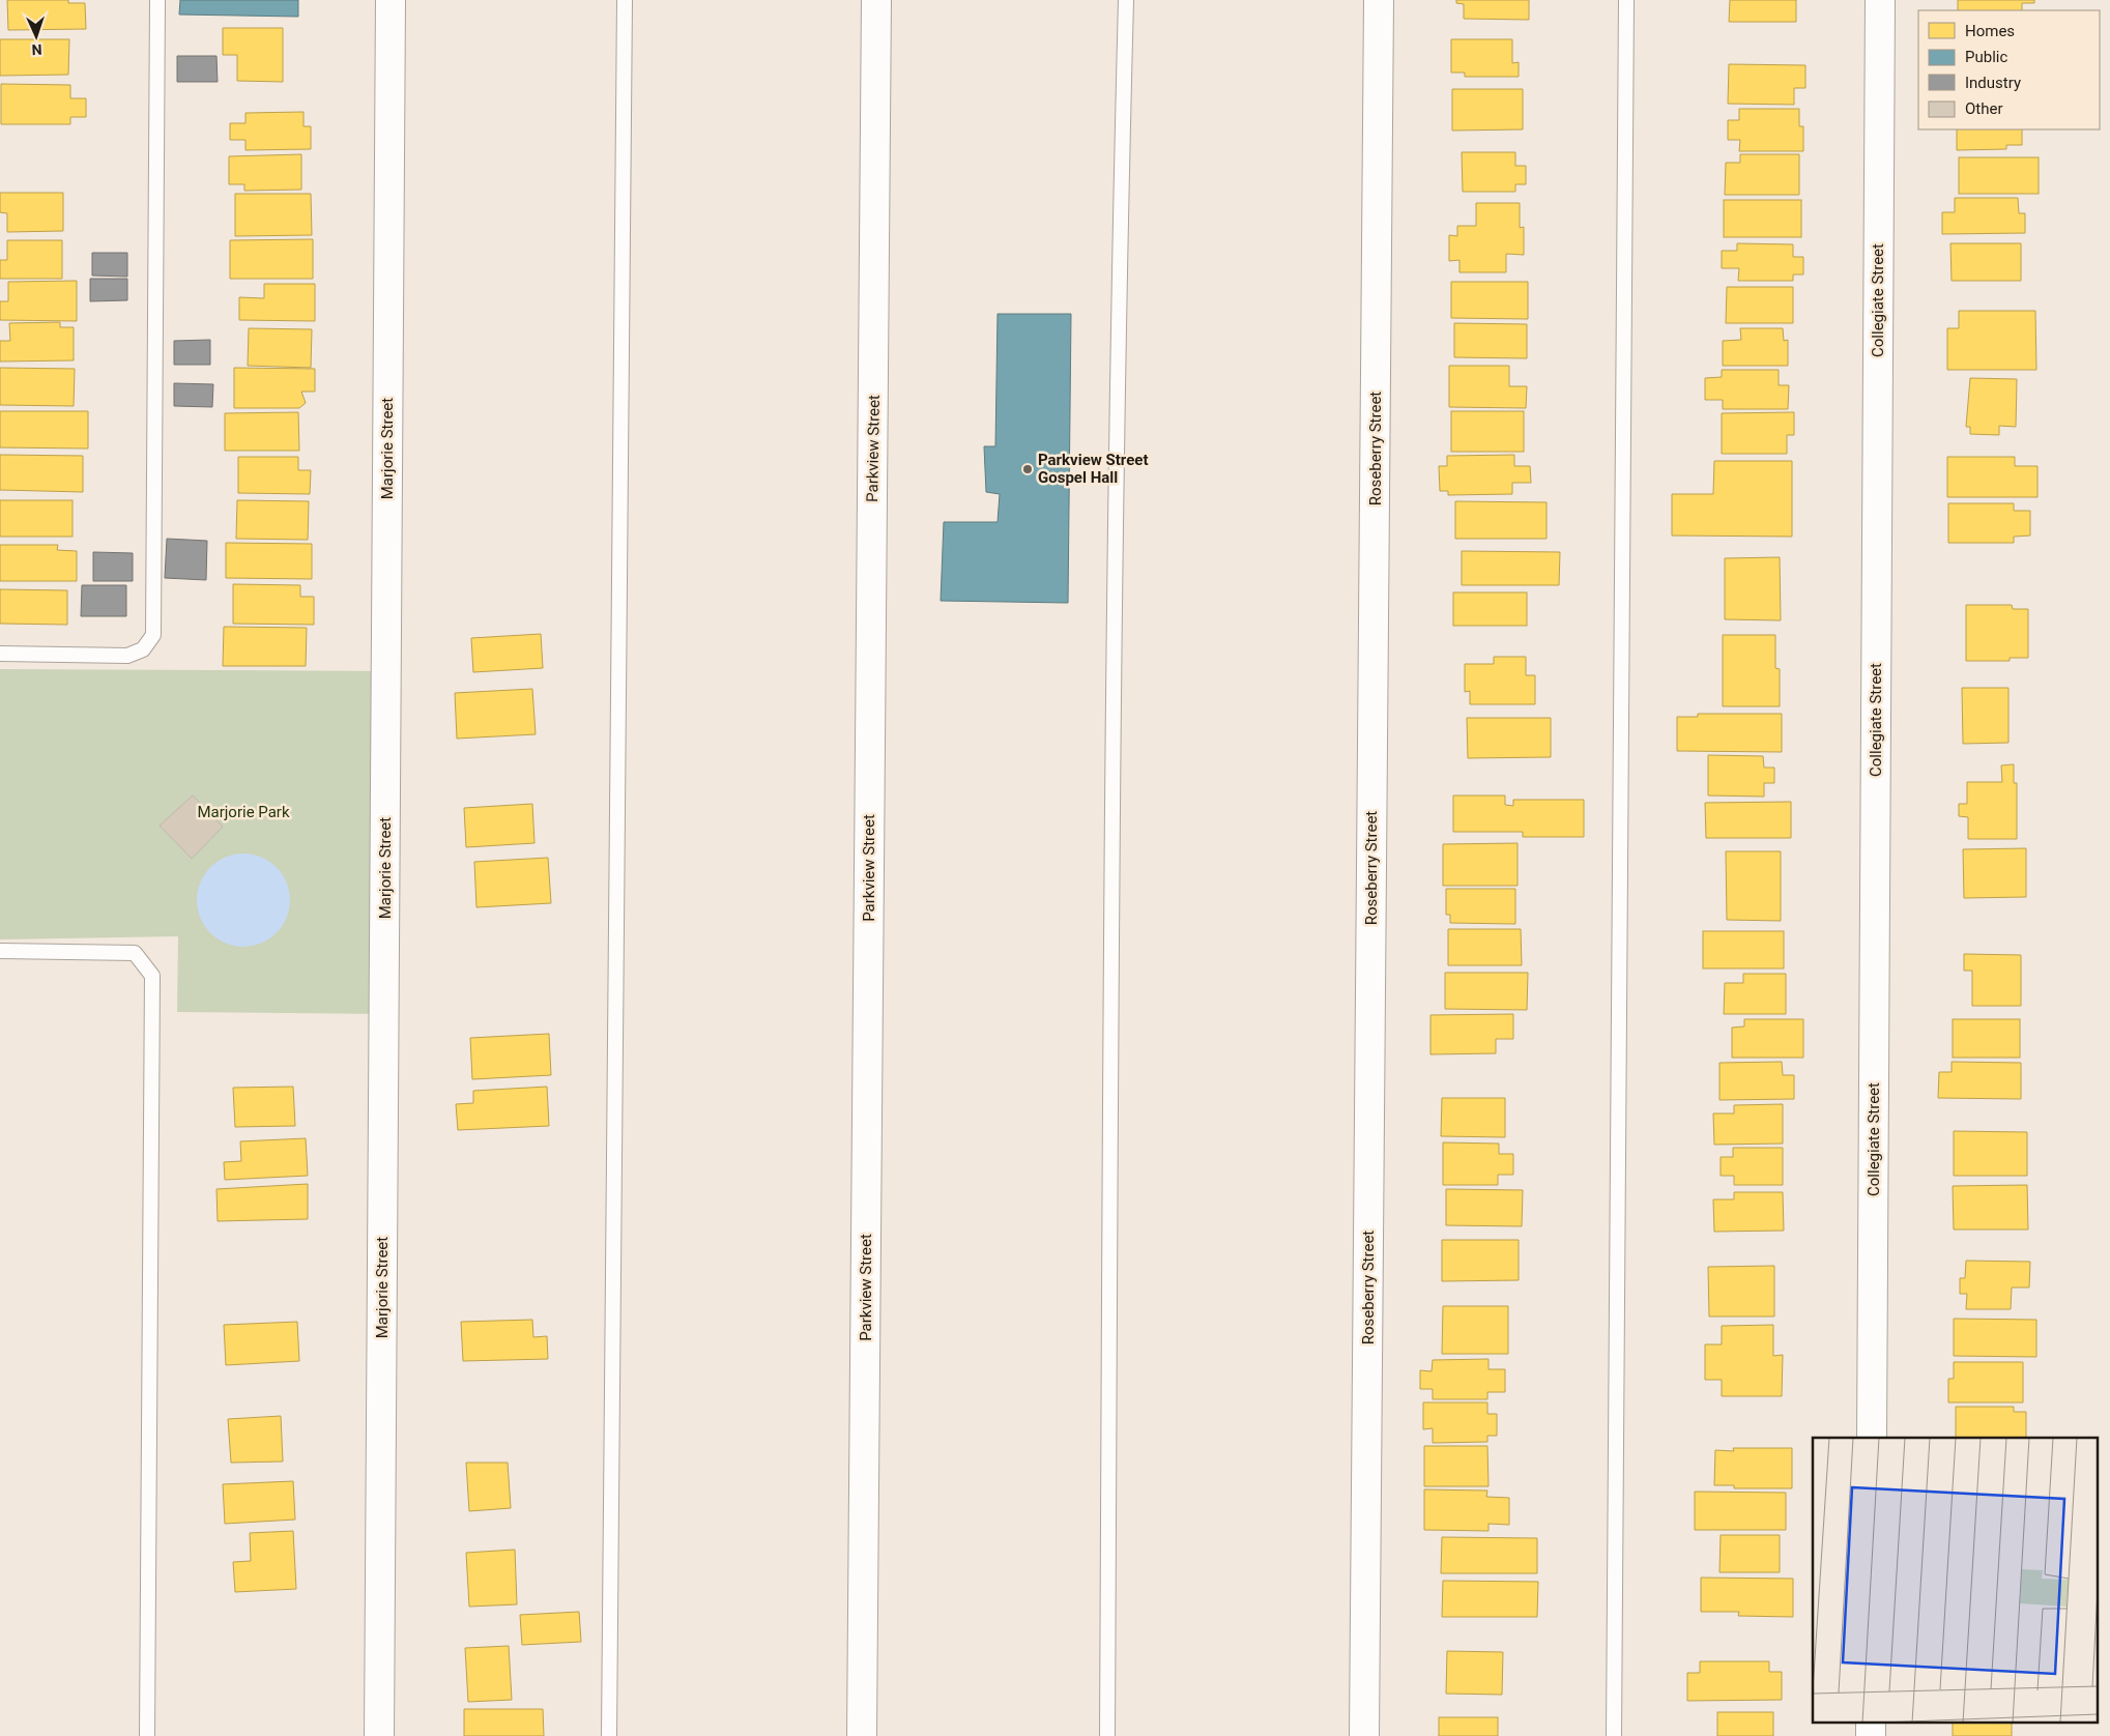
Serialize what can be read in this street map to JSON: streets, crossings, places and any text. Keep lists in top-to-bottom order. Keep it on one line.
{"streets":{"street":["Collegiate Street","Marjorie Street","Parkview Street","Roseberry Street"]},"parks":["Marjorie Park"],"places":["Parkview Street Gospel Hall"],"legend":["Homes","Public","Industry","Other"],"north":"bottom"}
